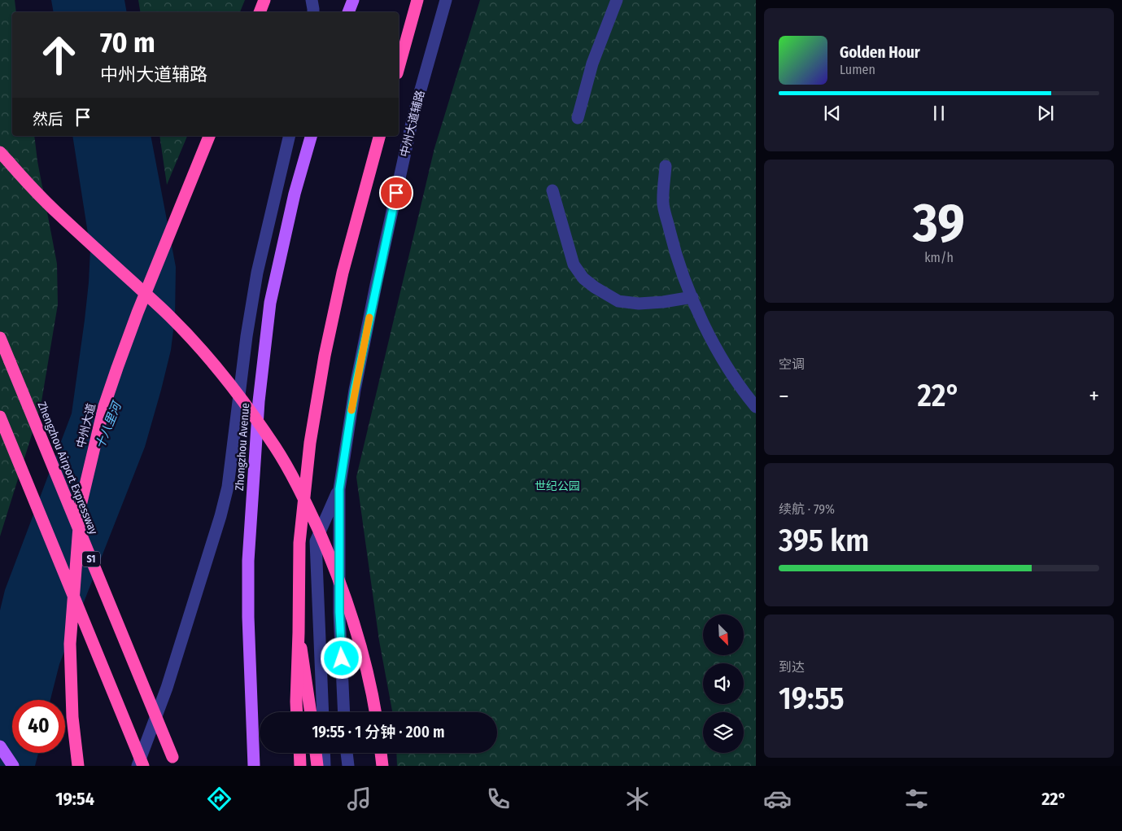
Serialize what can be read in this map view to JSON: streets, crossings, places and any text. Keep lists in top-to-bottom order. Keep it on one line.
{"streets":{"highway":["中州大道","Zhengzhou Airport Expressway","S1"],"main road":["Zhongzhou Avenue"],"street":["中州大道辅路"]},"water":["十八里河"],"parks":["世纪公园"],"north":"bottom right","page":{"turn":["70 m","中州大道辅路"],"song":["Golden Hour","Lumen"],"then":"然后","tile":[["39","km/h"],"空调",["续航 · 79%","395 km"],["到达","19:55"]],"heat":["−","22°","+"],"limit":"40","trip":"19:55 · 1 分钟 · 200 m","tabs":["19:54","22°"]}}
